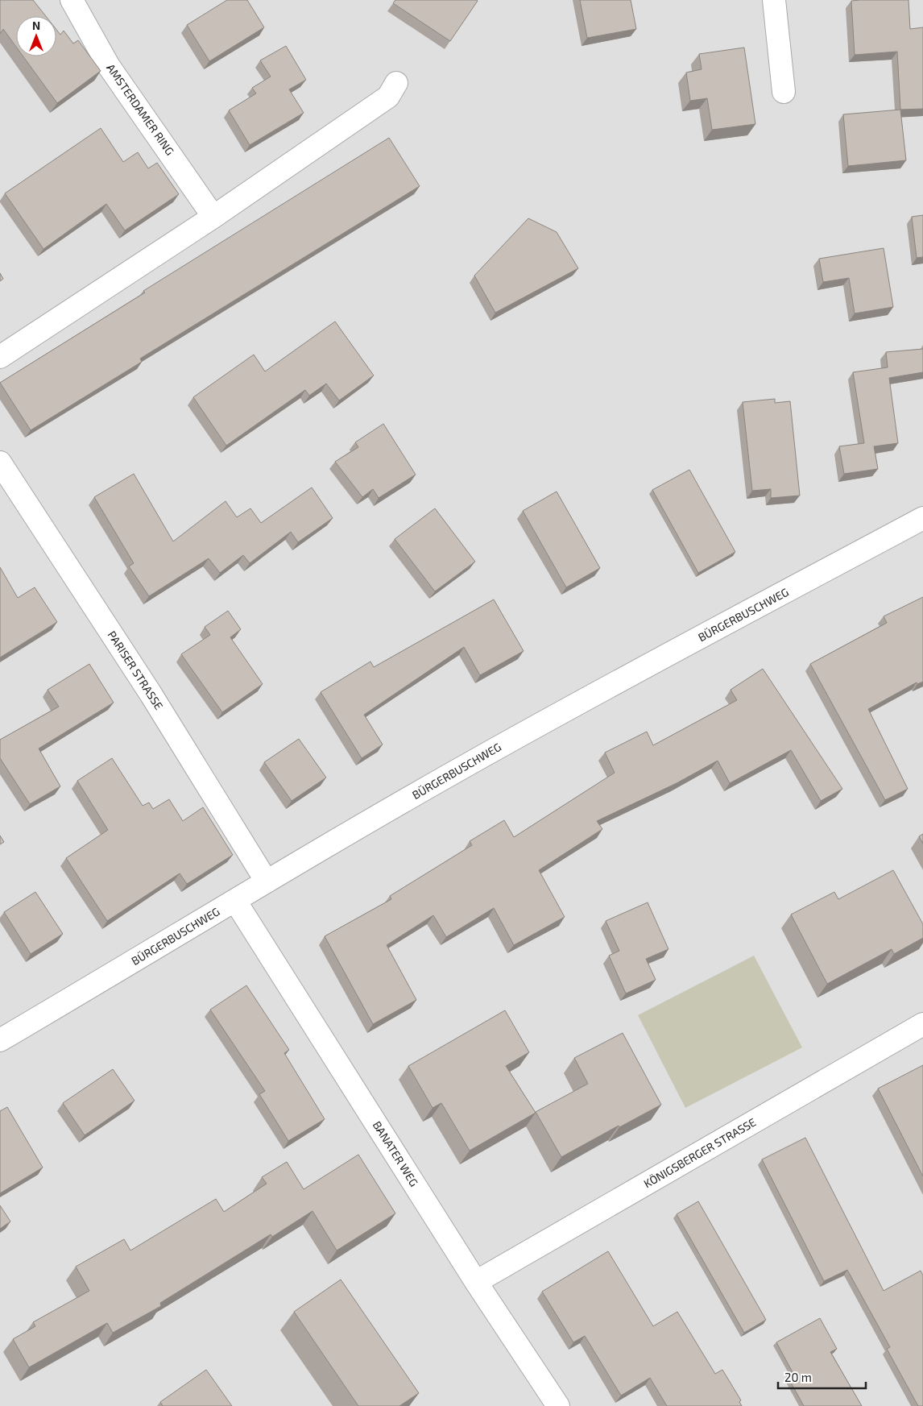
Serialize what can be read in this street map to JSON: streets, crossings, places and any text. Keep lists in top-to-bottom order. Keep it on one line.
{"streets":{"street":["AMSTERDAMER RING","BÜRGERBUSCHWEG","PARISER STRASSE","KÖNIGSBERGER STRASSE","BANATER WEG"]},"crossings":[["BÜRGERBUSCHWEG","PARISER STRASSE"],["BÜRGERBUSCHWEG","BANATER WEG"],["KÖNIGSBERGER STRASSE","BANATER WEG"]],"scale_bar":"20 m","north":"top"}
